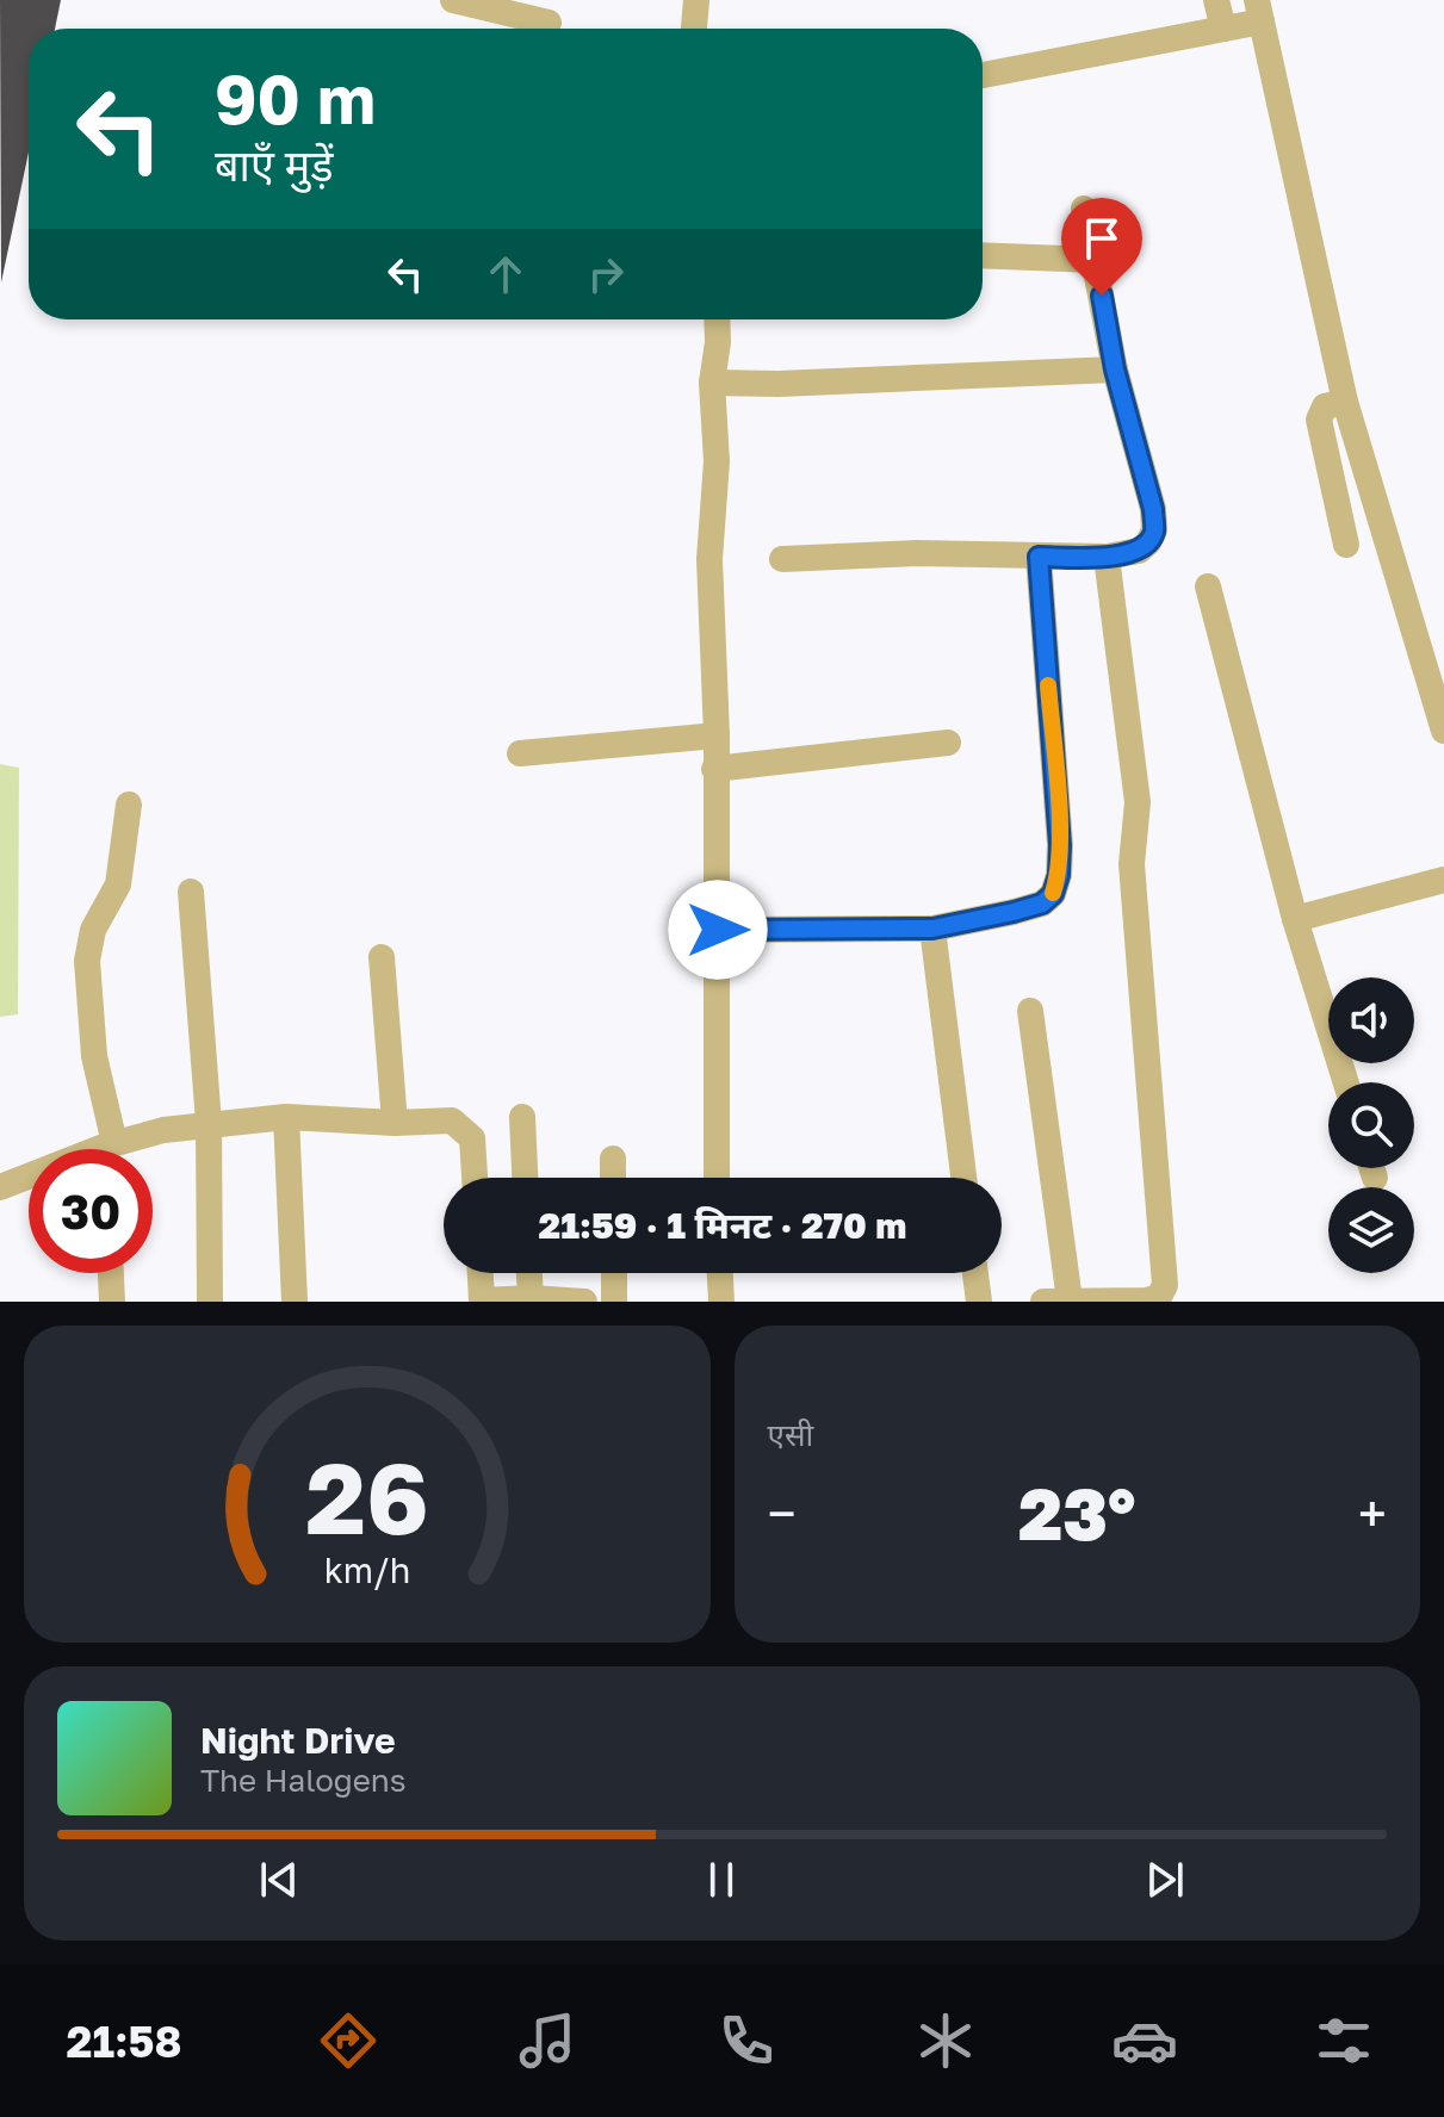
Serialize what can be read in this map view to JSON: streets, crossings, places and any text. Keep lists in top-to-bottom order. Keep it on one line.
{"page":{"turn":["90 m","बाएँ मुड़ें"],"limit":"30","trip":"21:59 · 1 मिनट · 270 m","tile":"एसी","heat":["−","23°","+"],"song":["Night Drive","The Halogens"],"tabs":"21:58","gauge":["26","km/h"]}}
